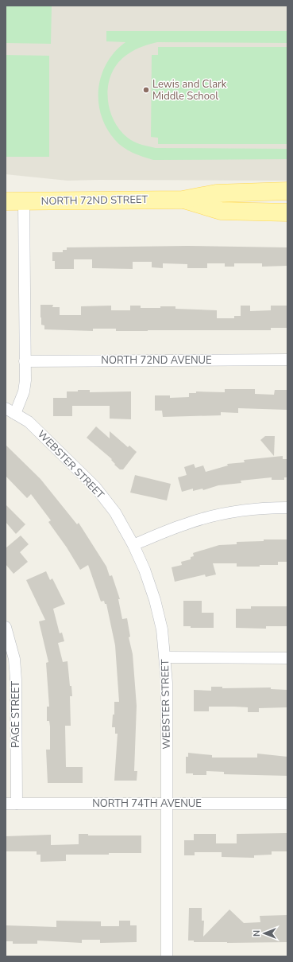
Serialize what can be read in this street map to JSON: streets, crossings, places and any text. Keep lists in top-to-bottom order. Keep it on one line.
{"streets":{"main road":["NORTH 72ND STREET"],"street":["NORTH 72ND AVENUE","WEBSTER STREET","PAGE STREET","NORTH 74TH AVENUE"]},"crossings":[["NORTH 72ND STREET","WEBSTER STREET"],["NORTH 72ND AVENUE","WEBSTER STREET"],["WEBSTER STREET","NORTH 74TH AVENUE"],["PAGE STREET","NORTH 74TH AVENUE"]],"places":["Lewis and Clark Middle School"],"north":"left"}
